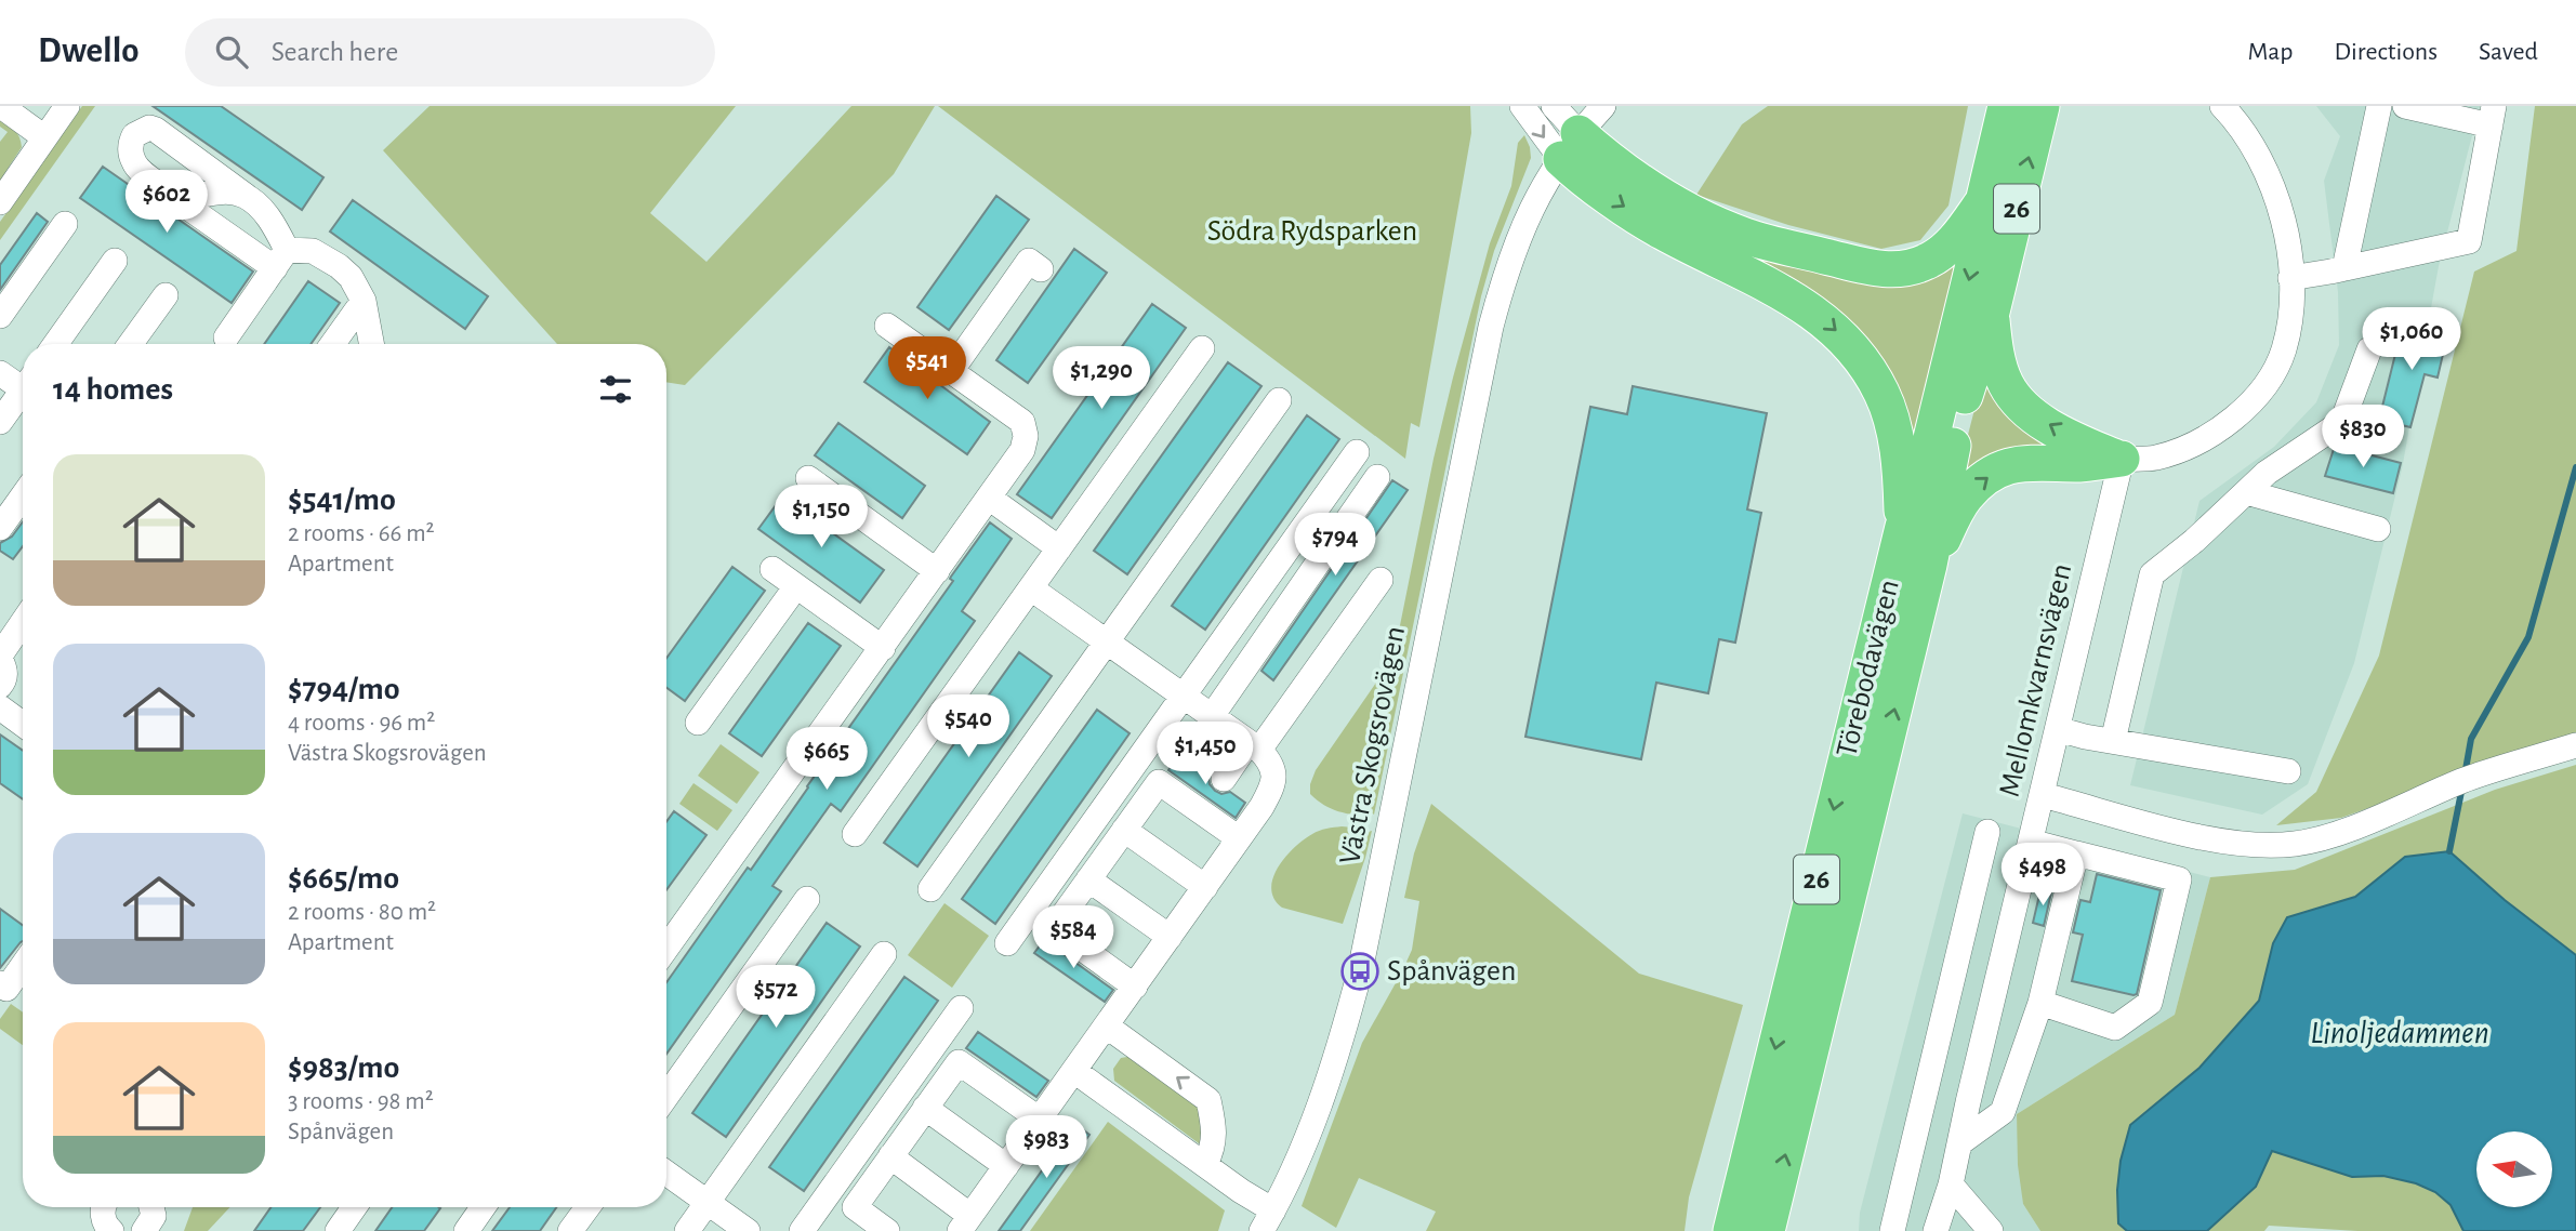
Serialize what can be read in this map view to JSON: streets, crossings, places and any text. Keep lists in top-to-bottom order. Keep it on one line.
{"streets":{"highway":["26","Törebodavägen"],"street":["Mellomkvarnsvägen","Västra Skogsrovägen"]},"water":["Linoljedammen"],"parks":["Södra Rydsparken"],"places":{"bus stop":["Spånvägen"]},"north":"left","page":{"header":"Dwello","search":"Search here","nav":["Map","Directions","Saved"],"price":["$602","$1,060","$541","$1,290","$830","$1,150","$794","$540","$1,450","$665","$498","$584","$572","$983"],"heading":"14 homes","list":[{"name":"$541/mo","note":"2 rooms · 66 m² · Apartment"},{"name":"$794/mo","note":"4 rooms · 96 m² · Västra Skogsrovägen"},{"name":"$665/mo","note":"2 rooms · 80 m² · Apartment"},{"name":"$983/mo","note":"3 rooms · 98 m² · Spånvägen"}]}}
